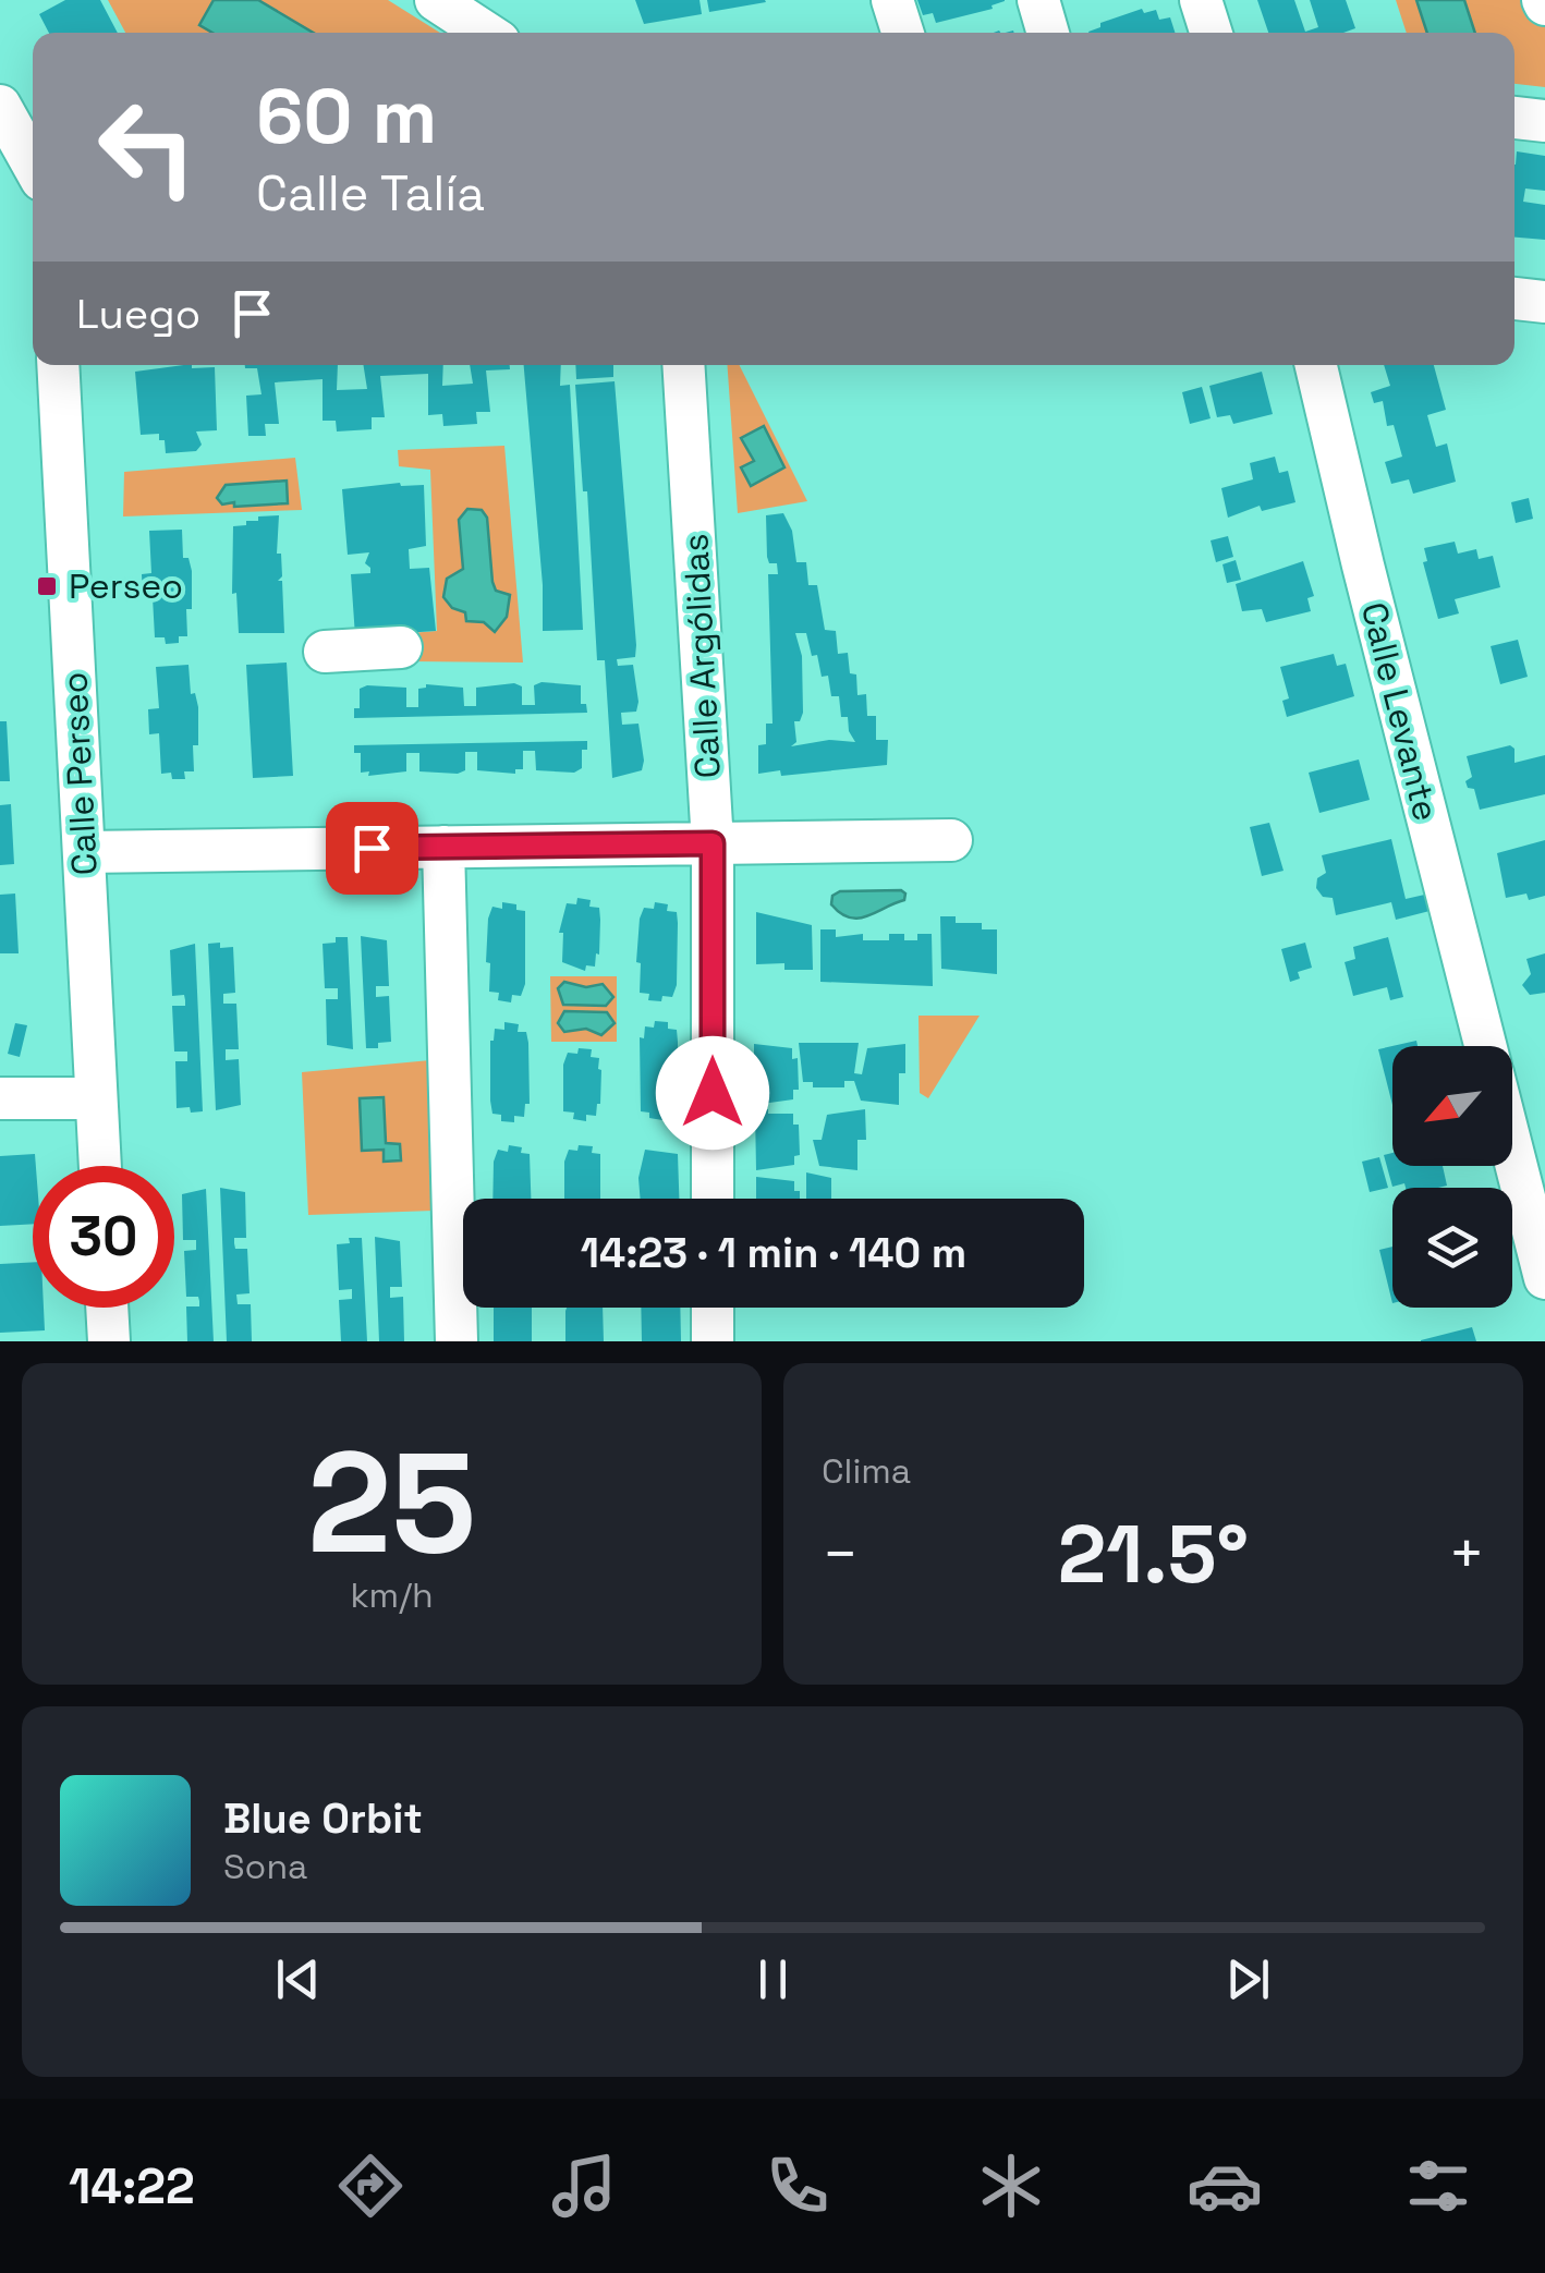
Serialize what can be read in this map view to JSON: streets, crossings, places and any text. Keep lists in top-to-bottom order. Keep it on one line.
{"streets":{"street":["Calle Argólidas","Calle Levante","Calle Perseo"]},"places":{"transit":["Perseo"]},"north":"bottom left","page":{"turn":["60 m","Calle Talía"],"then":"Luego","limit":"30","trip":"14:23 · 1 min · 140 m","tile":[["25","km/h"],"Clima"],"heat":["−","21.5°","+"],"song":["Blue Orbit","Sona"],"tabs":"14:22"}}
